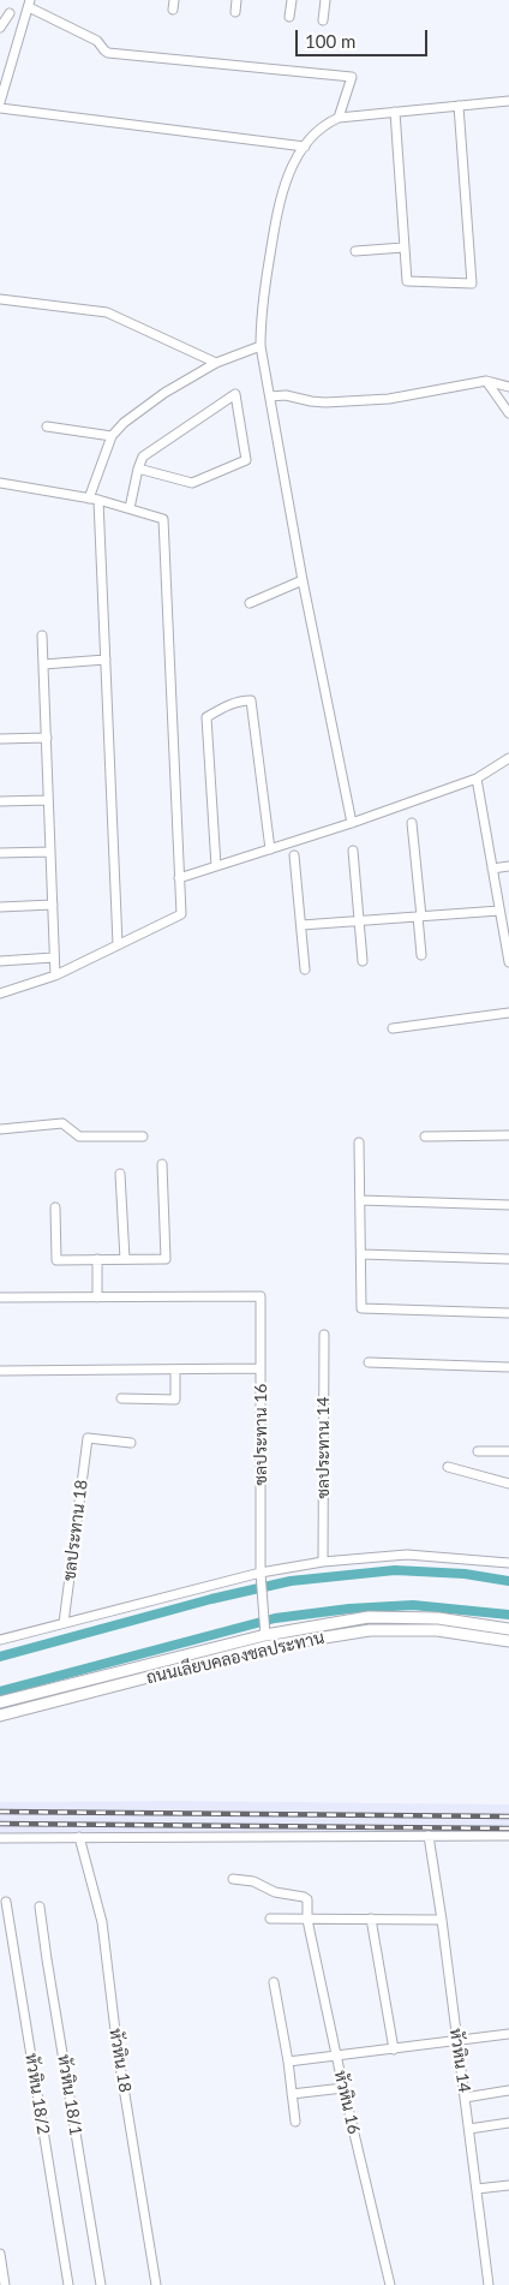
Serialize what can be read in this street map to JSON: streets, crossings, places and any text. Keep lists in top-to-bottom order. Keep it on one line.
{"streets":{"street":["ชลประทาน 16","ชลประทาน 14","ชลประทาน 18","ถนนเลียบคลองชลประทาน","หัวหิน 18","หัวหิน 14","หัวหิน 18/2","หัวหิน 18/1","หัวหิน 16"]},"crossings":[["ชลประทาน 16","ถนนเลียบคลองชลประทาน"]],"scale_bar":"100 m"}
